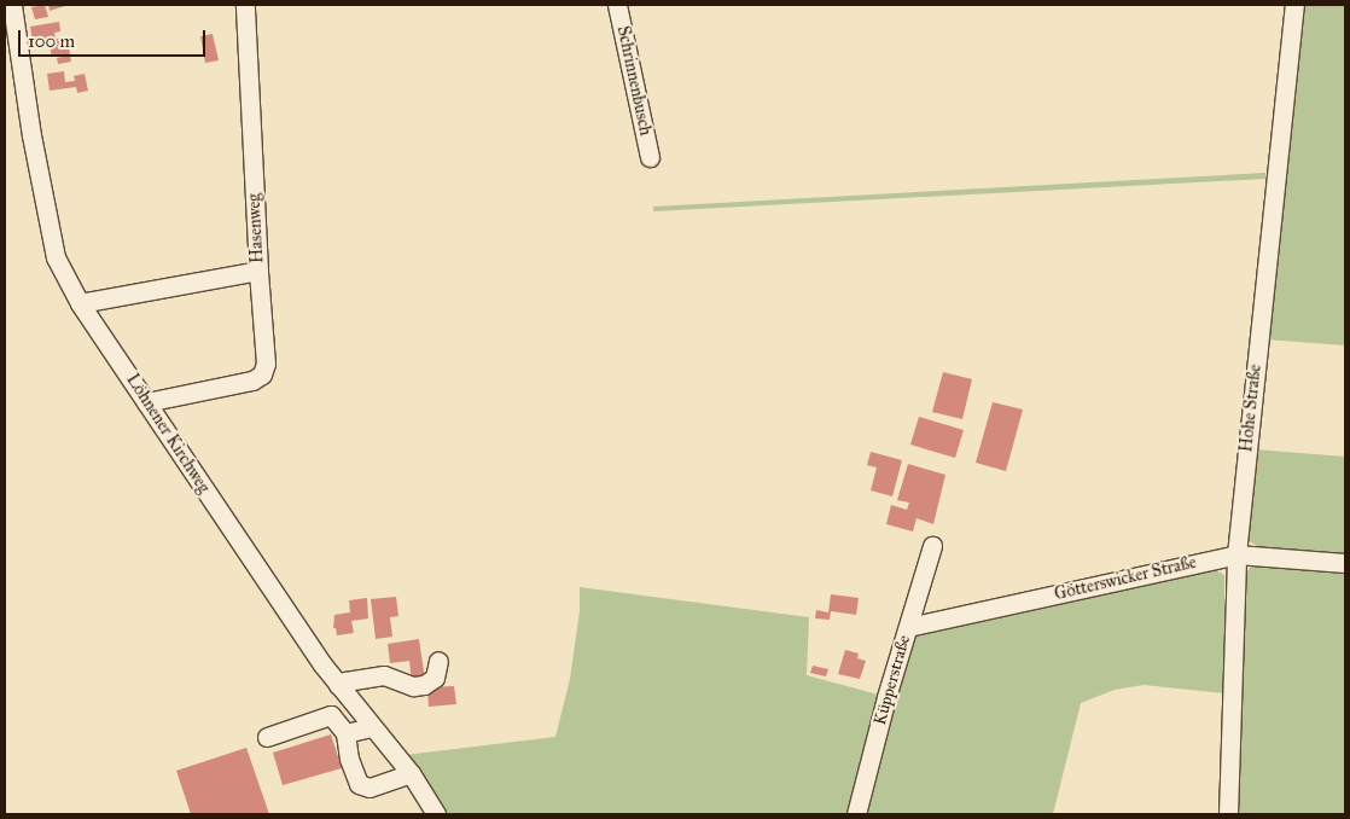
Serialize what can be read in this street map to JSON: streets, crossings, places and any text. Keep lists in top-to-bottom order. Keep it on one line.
{"streets":{"street":["Schrinnenbusch","Hasenweg","Hohe Straße","Löhnener Kirchweg","Götterswicker Straße","Küpperstraße"]},"crossings":[["Hasenweg","Löhnener Kirchweg"],["Hohe Straße","Götterswicker Straße"],["Götterswicker Straße","Küpperstraße"]],"scale_bar":"100 m"}
